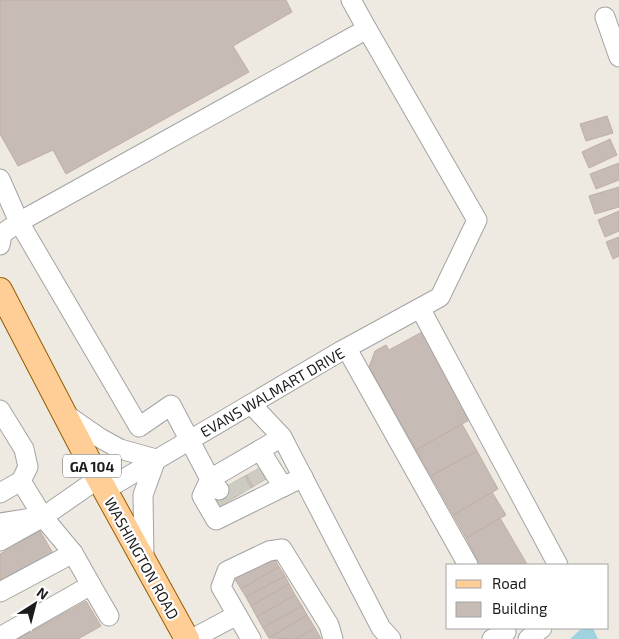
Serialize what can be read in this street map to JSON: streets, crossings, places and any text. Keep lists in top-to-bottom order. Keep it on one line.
{"streets":{"main road":["GA 104","WASHINGTON ROAD"],"street":["EVANS WALMART DRIVE"]},"crossings":[["EVANS WALMART DRIVE","WASHINGTON ROAD"]],"legend":["Road","Building"],"north":"top right"}
